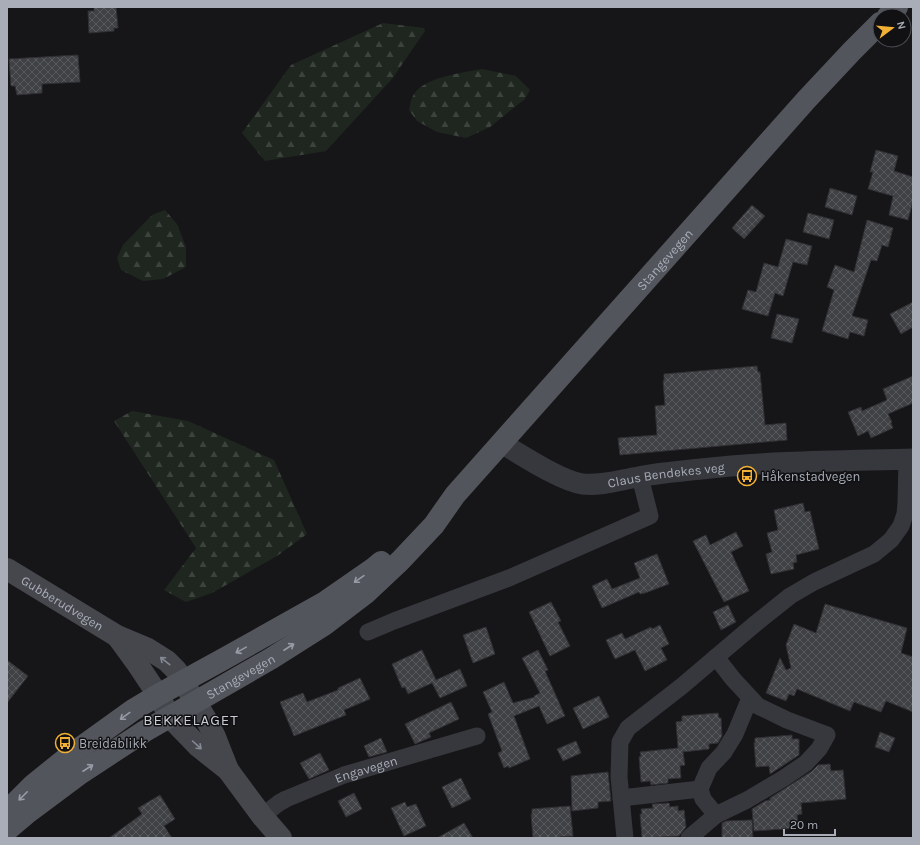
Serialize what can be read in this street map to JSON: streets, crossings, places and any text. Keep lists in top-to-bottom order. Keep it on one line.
{"streets":{"main road":["Stangevegen","Gubberudvegen"],"street":["Claus Bendekes veg","Engavegen"]},"crossings":[["Stangevegen","Claus Bendekes veg"],["Stangevegen","Gubberudvegen"]],"districts":["BEKKELAGET"],"places":{"bus stop":["Håkenstadvegen","Breidablikk"]},"scale_bar":"20 m","north":"right"}
